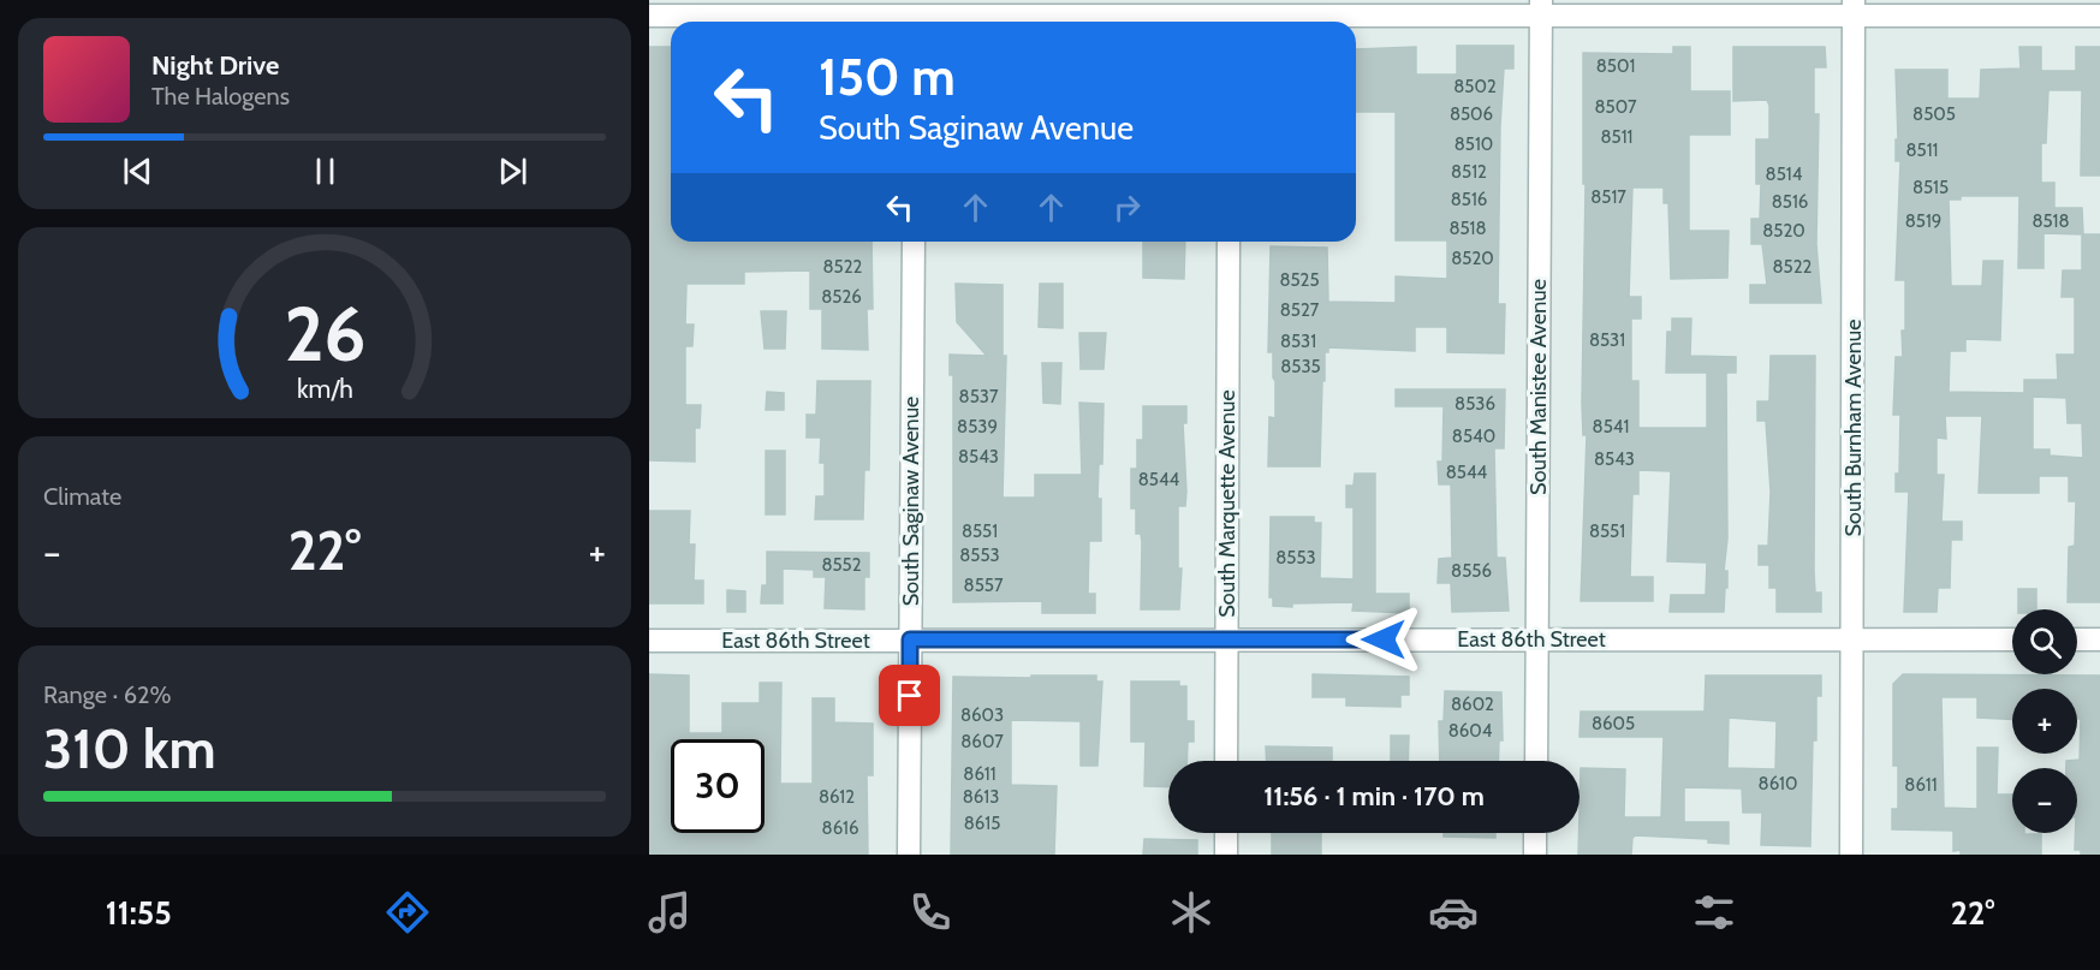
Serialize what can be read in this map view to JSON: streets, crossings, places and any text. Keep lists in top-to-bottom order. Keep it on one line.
{"streets":{"street":["South Manistee Avenue","South Burnham Avenue","South Saginaw Avenue","South Marquette Avenue","East 86th Street"]},"crossings":[["South Manistee Avenue","East 86th Street"],["South Burnham Avenue","East 86th Street"],["South Saginaw Avenue","East 86th Street"],["South Marquette Avenue","East 86th Street"]],"house_numbers":["8501","8502","8507","8506","8505","8511","8510","8511","8512","8514","8515","8517","8516","8516","8519","8518","8518","8520","8520","8522","8522","8525","8526","8527","8531","8531","8535","8537","8536","8539","8541","8540","8543","8543","8544","8544","8551","8551","8553","8553","8552","8556","8557","8602","8603","8605","8604","8607","8611","8610","8611","8612","8613","8615","8616"],"page":{"turn":["150 m","South Saginaw Avenue"],"song":["Night Drive","The Halogens"],"tile":["Climate",["Range · 62%","310 km"]],"heat":["−","22°","+"],"map_buttons":["+","−"],"limit":"30","trip":"11:56 · 1 min · 170 m","tabs":["11:55","22°"],"gauge":["26","km/h"]}}
